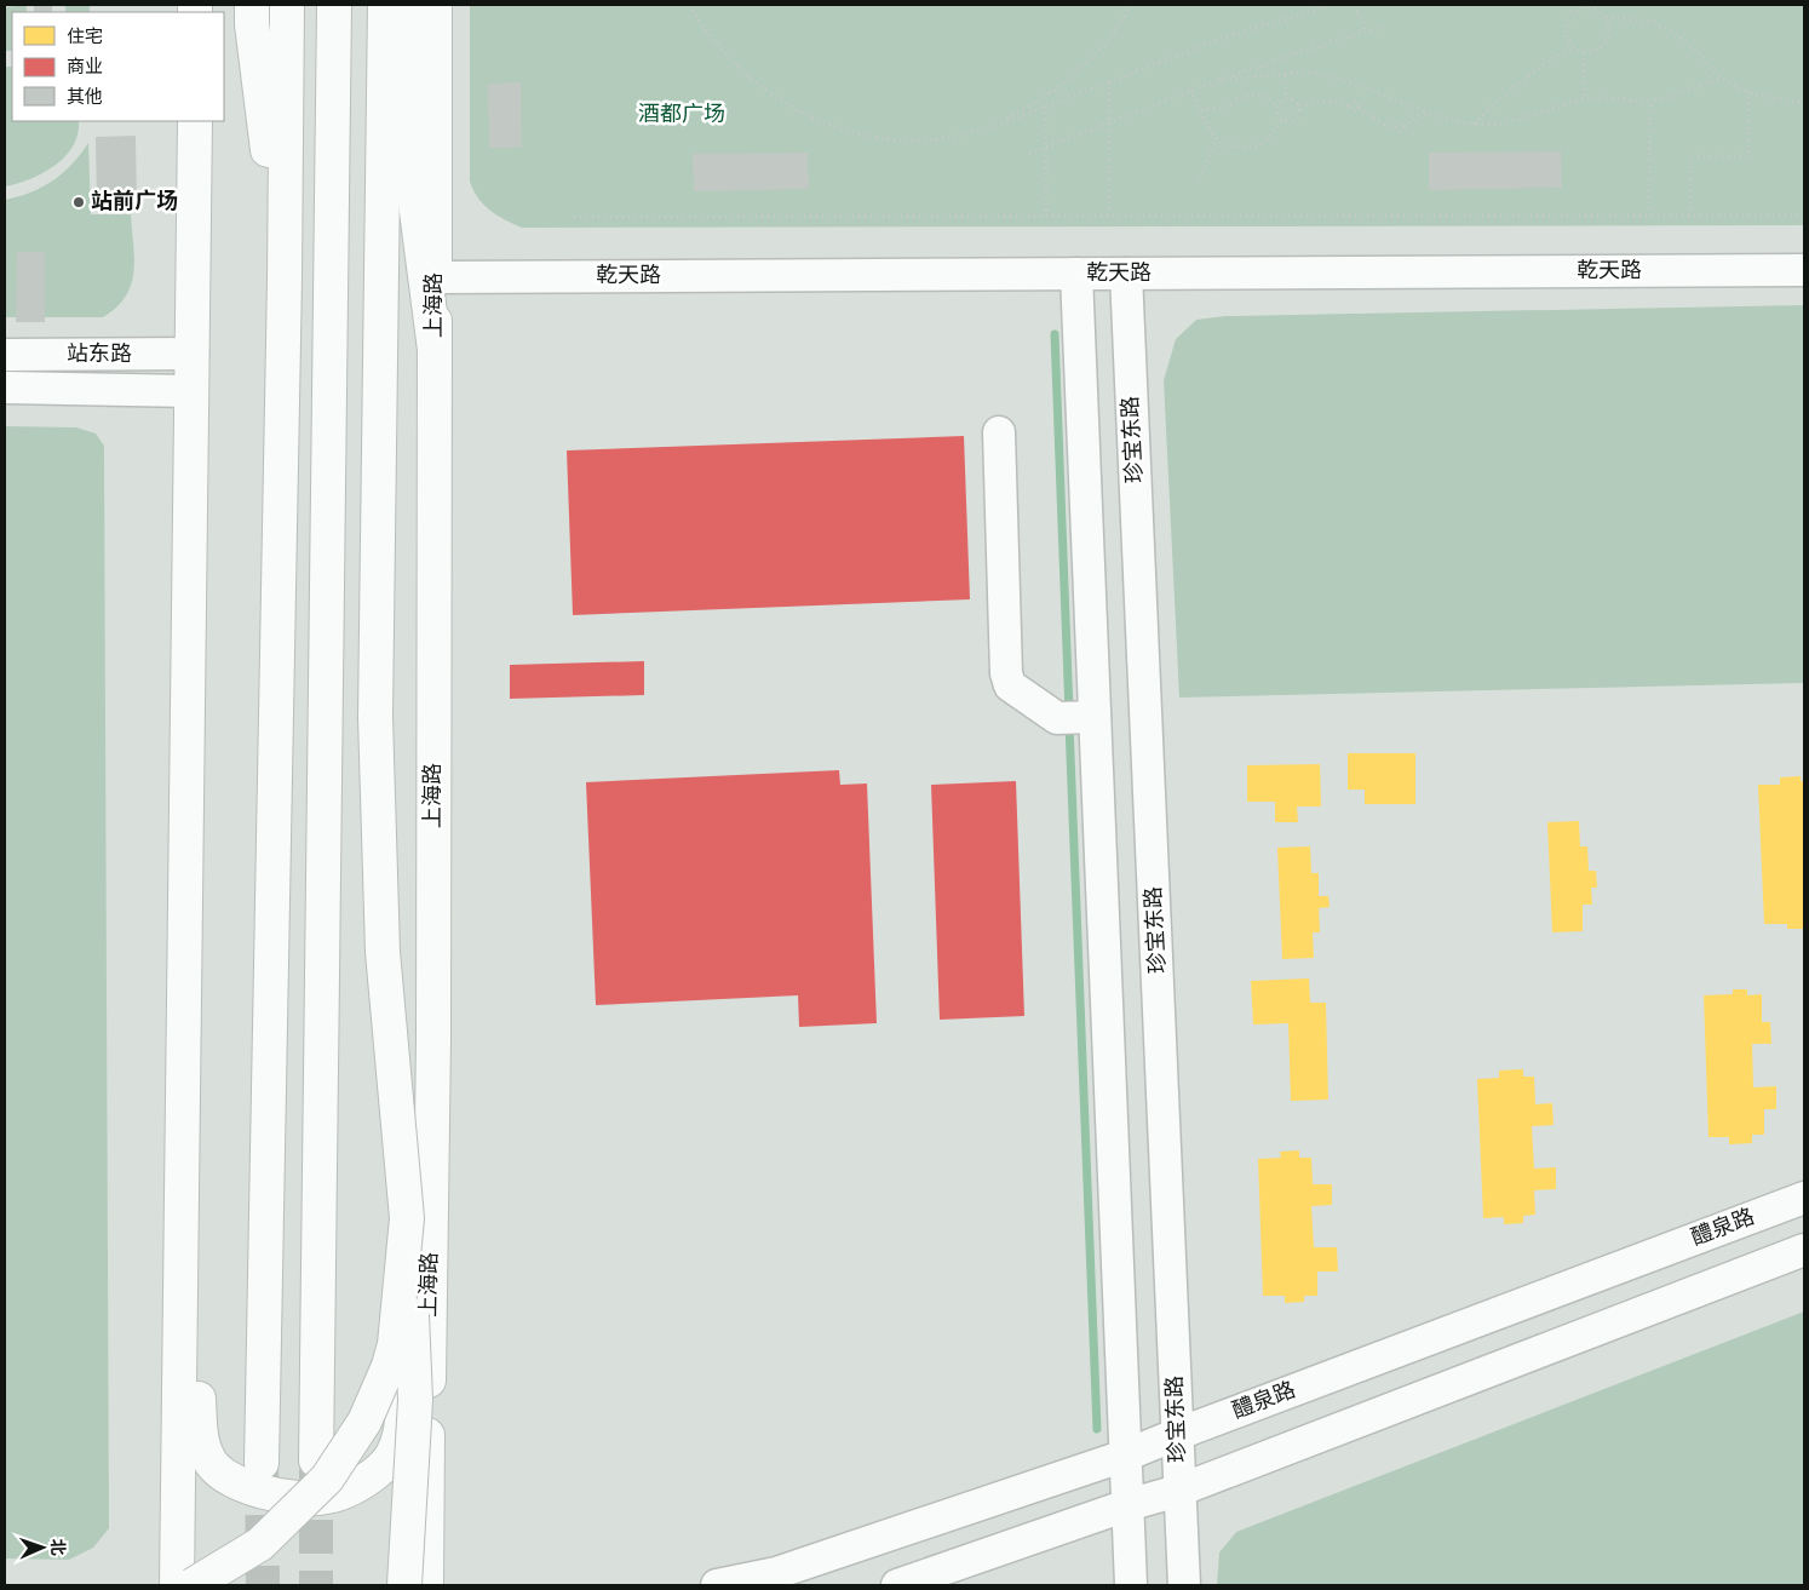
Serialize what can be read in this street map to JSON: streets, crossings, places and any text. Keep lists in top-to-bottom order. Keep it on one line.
{"streets":{"main road":["上海路"],"street":["乾天路","站东路","珍宝东路","醴泉路"]},"crossings":[["乾天路","上海路"],["乾天路","珍宝东路"],["珍宝东路","醴泉路"]],"parks":["酒都广场"],"places":["站前广场"],"legend":["住宅","商业","其他"],"north":"right"}
